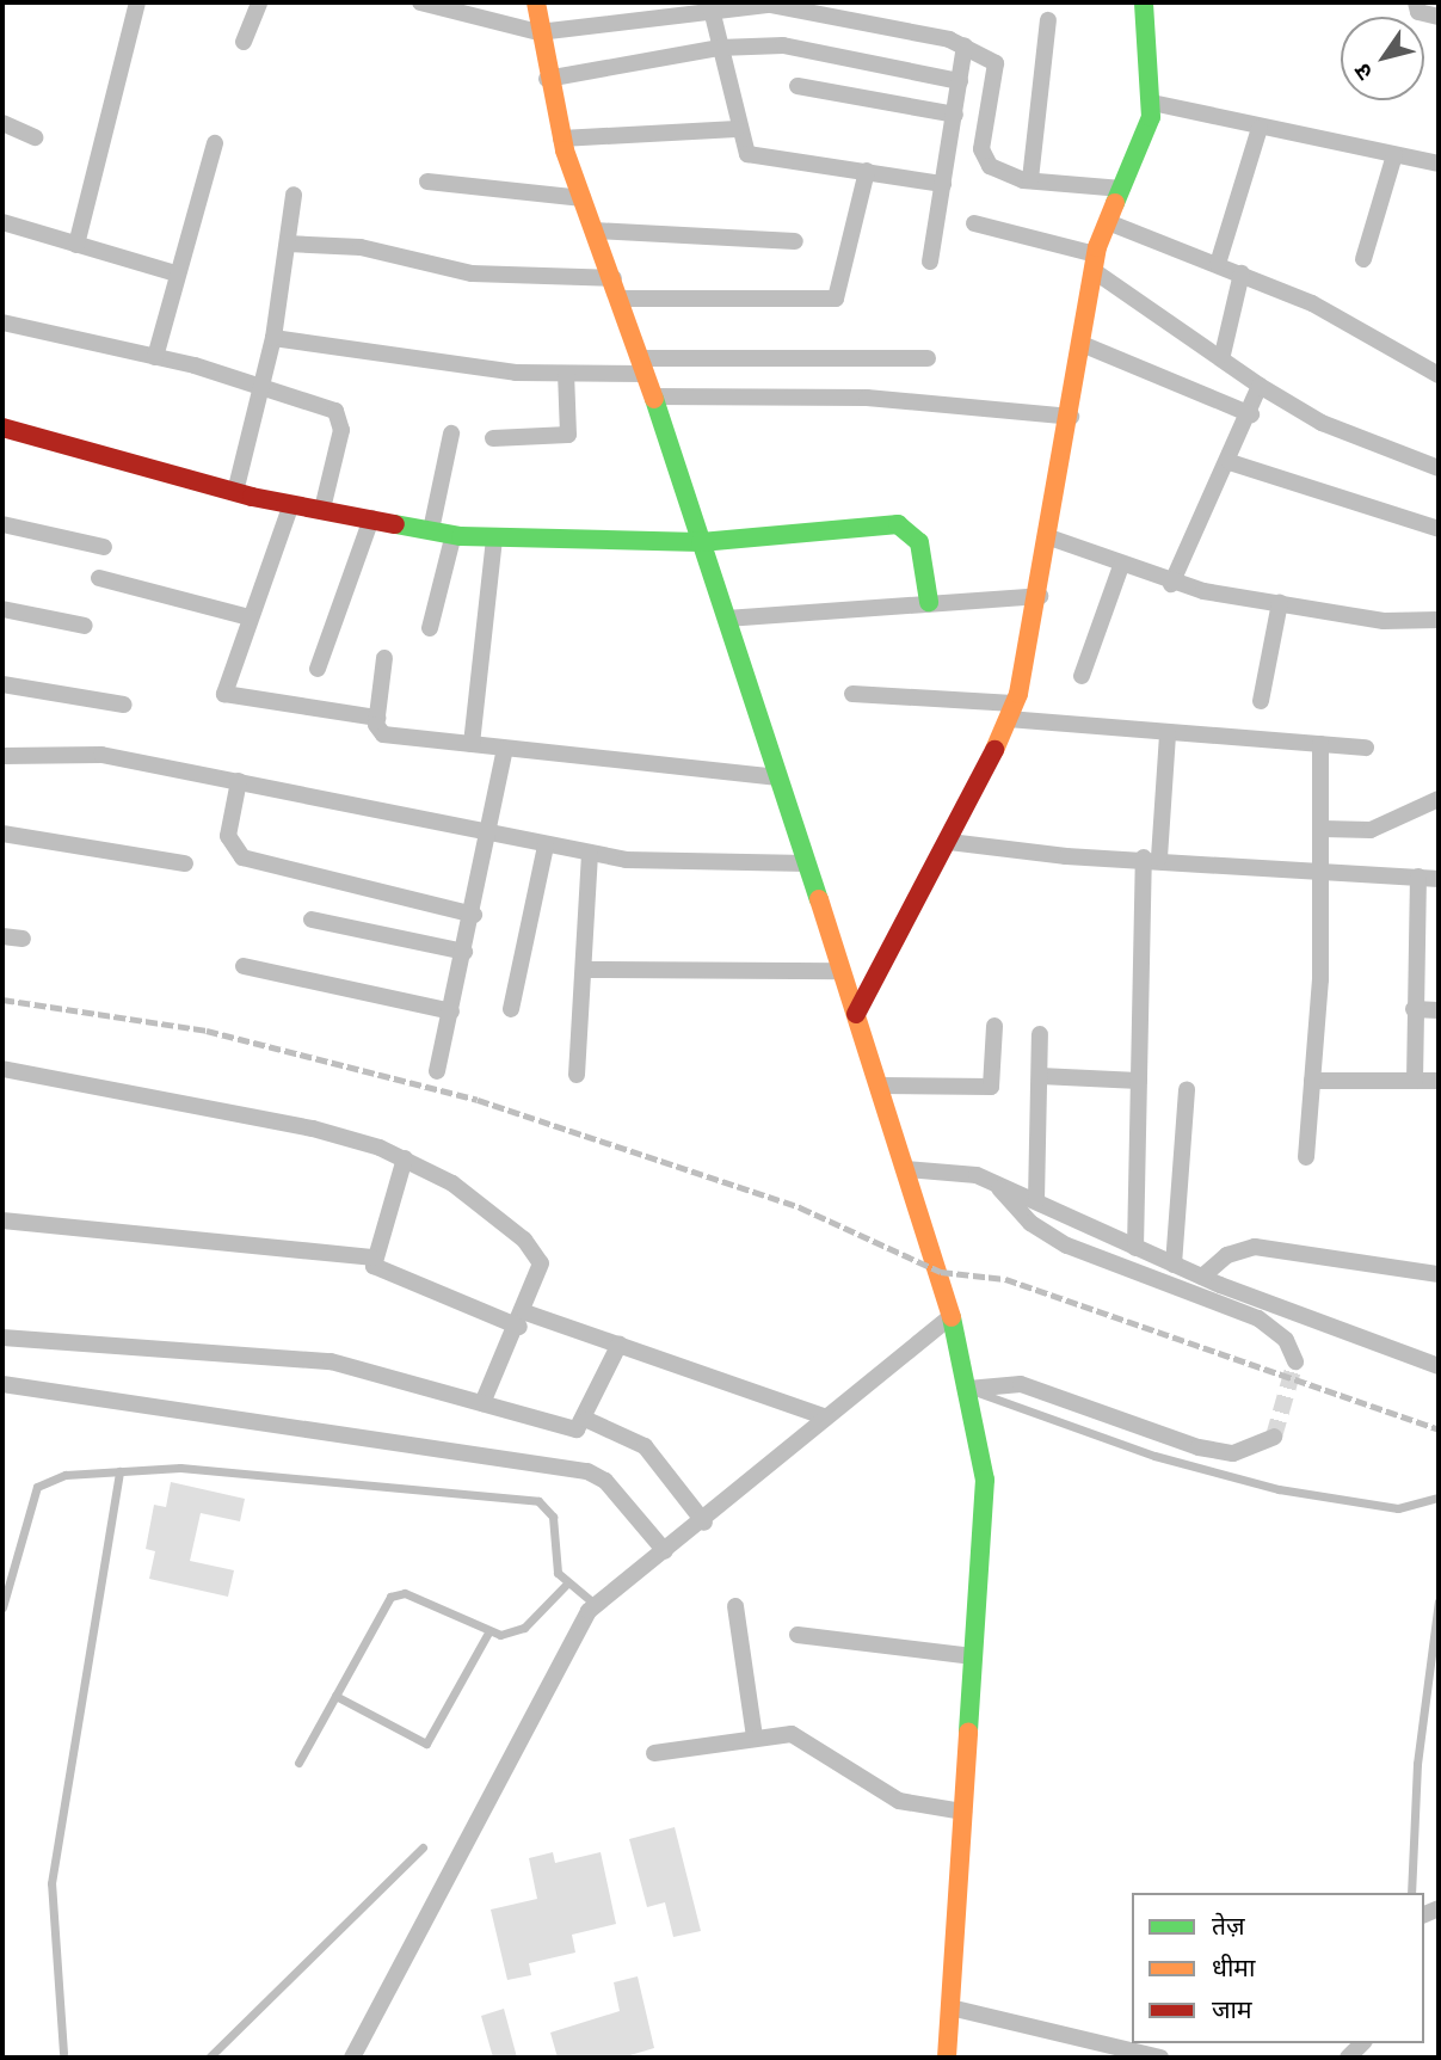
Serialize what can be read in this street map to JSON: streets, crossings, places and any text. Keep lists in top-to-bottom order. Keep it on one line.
{"legend":["तेज़","धीमा","जाम"],"north":"bottom left"}
